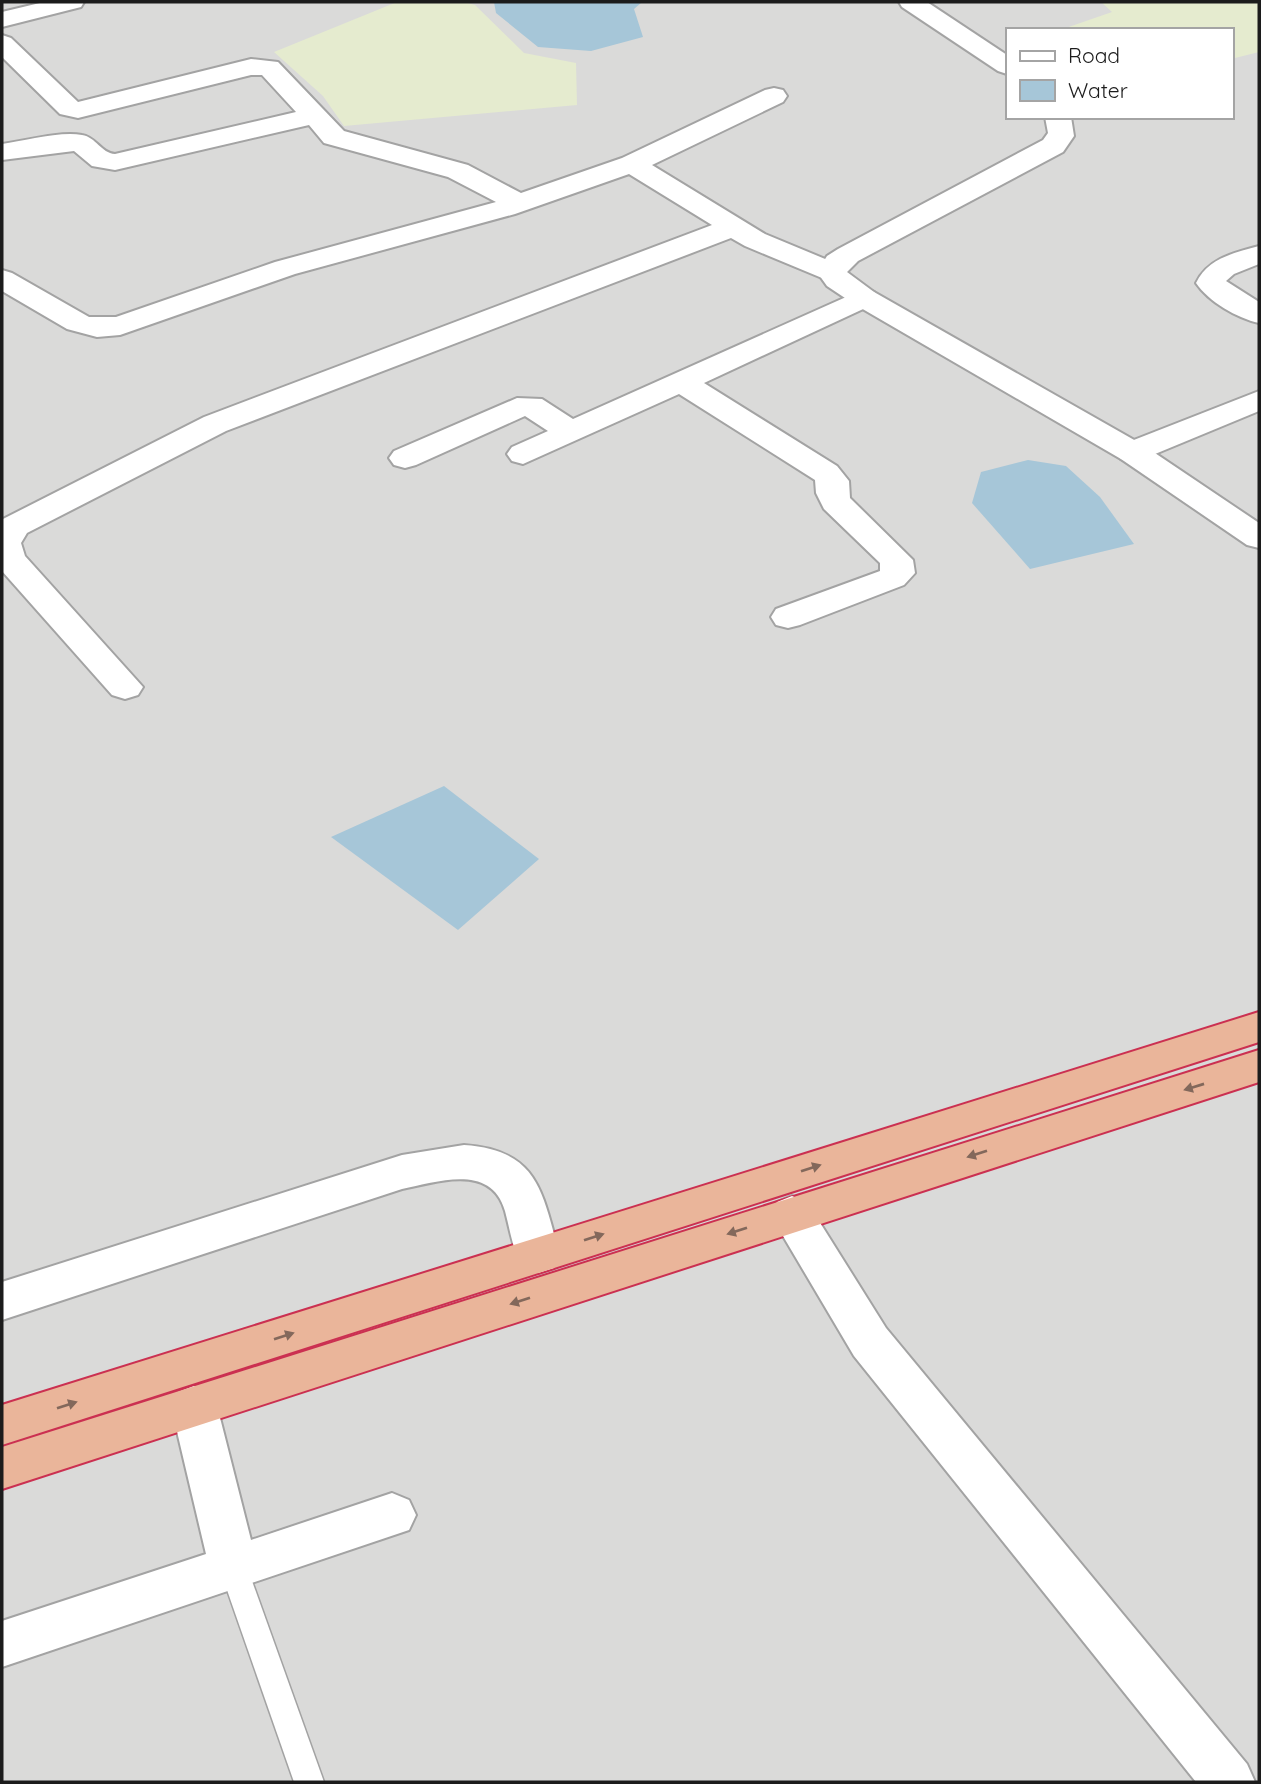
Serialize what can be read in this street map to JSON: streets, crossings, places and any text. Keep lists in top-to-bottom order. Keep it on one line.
{"legend":["Road","Water"]}
